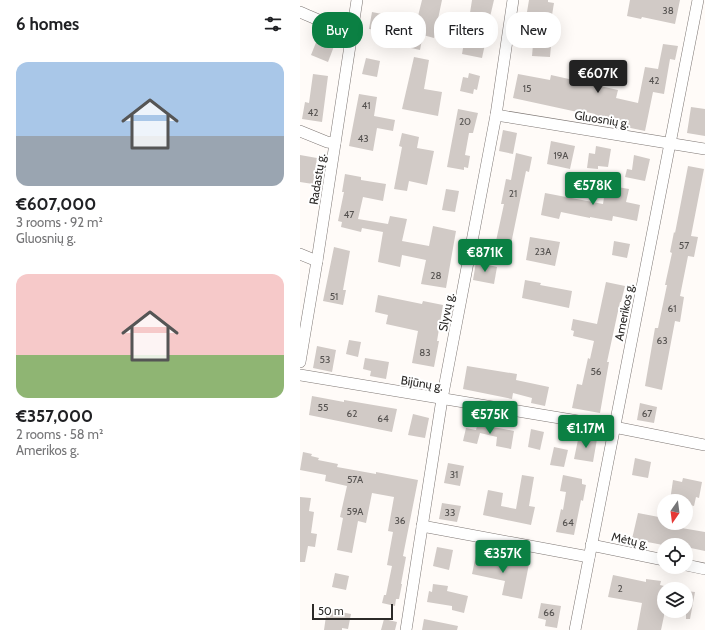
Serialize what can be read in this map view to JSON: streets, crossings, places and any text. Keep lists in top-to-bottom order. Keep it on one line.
{"streets":{"street":["Gluosnių g.","Radastų g.","Slyvų g.","Amerikos g.","Bijūnų g.","Mėtų g."]},"crossings":[["Gluosnių g.","Slyvų g."],["Gluosnių g.","Amerikos g."],["Slyvų g.","Bijūnų g."],["Amerikos g.","Bijūnų g."],["Amerikos g.","Mėtų g."]],"house_numbers":["38","42","15","41","42","20","43","19A","21","47","57","23A","28","51","61","63","83","53","56","55","62","67","64","31","57A","59A","33","36","64","2","66"],"scale_bar":"50 m","north":"bottom","page":{"heading":"6 homes","chip":["Buy","Rent","Filters","New"],"list":[{"name":"€607,000","note":"3 rooms · 92 m² · Gluosnių g."},{"name":"€357,000","note":"2 rooms · 58 m² · Amerikos g."}],"price":["€607K","€578K","€871K","€575K","€1.17M","€357K"],"scale":"50 m"}}
